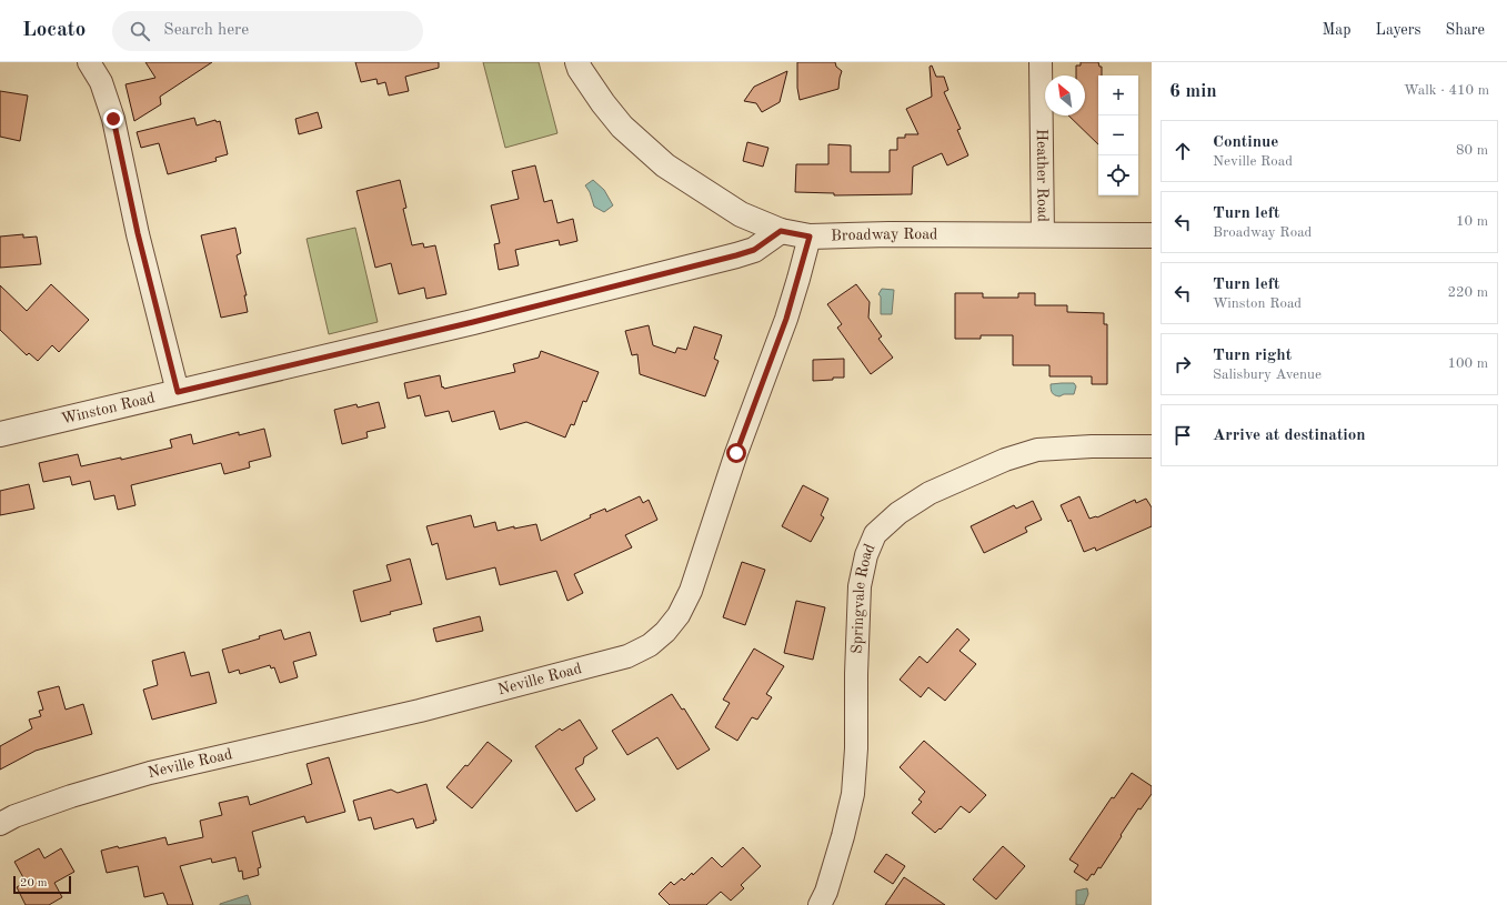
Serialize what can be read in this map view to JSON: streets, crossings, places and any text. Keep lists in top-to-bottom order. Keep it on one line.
{"streets":{"street":["Heather Road","Broadway Road","Winston Road","Springvale Road","Neville Road"]},"crossings":[["Heather Road","Broadway Road"],["Broadway Road","Winston Road"],["Broadway Road","Neville Road"]],"scale_bar":"20 m","north":"top left","page":{"header":"Locato","search":"Search here","nav":["Map","Layers","Share"],"heading":["6 min","Walk · 410 m"],"map_buttons":["+","−"],"list":[["Continue","Neville Road","80 m"],["Turn left","Broadway Road","10 m"],["Turn left","Winston Road","220 m"],["Turn right","Salisbury Avenue","100 m"],"Arrive at destination"],"scale":"20 m"}}
